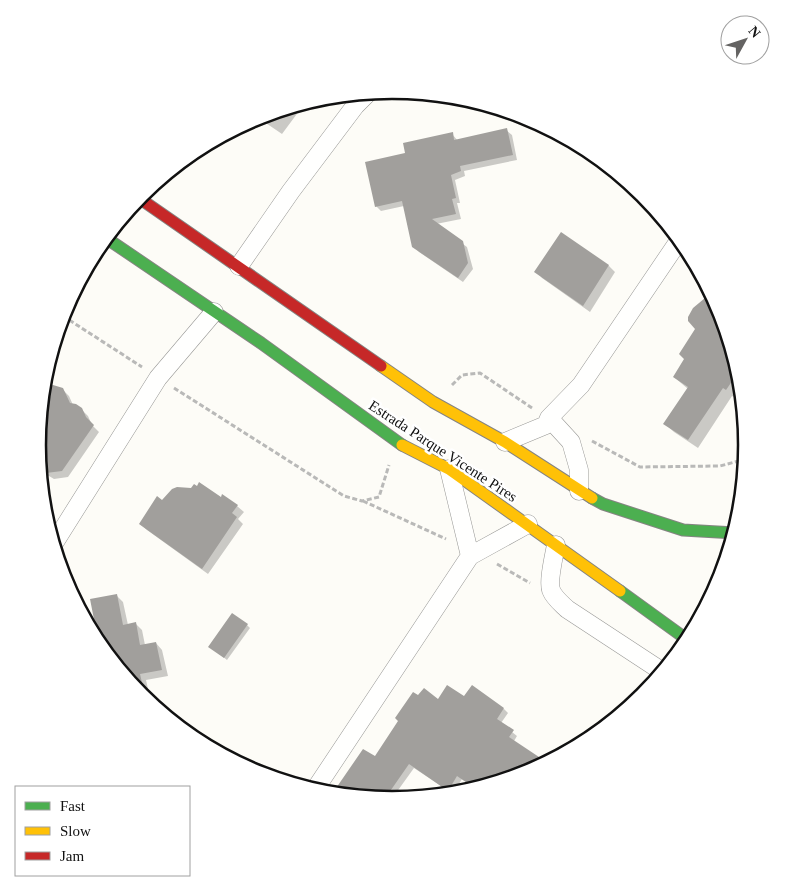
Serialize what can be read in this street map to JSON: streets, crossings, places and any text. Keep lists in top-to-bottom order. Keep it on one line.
{"streets":{"main road":["Estrada Parque Vicente Pires"]},"legend":["Fast","Slow","Jam"],"north":"top right"}
